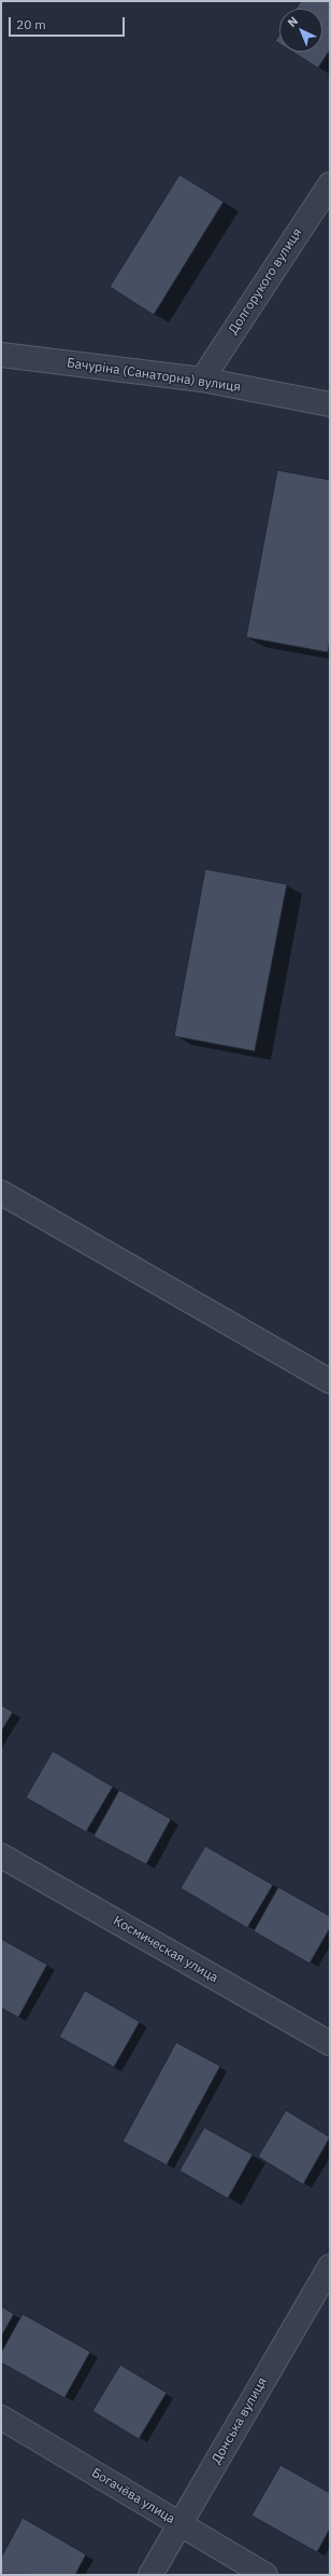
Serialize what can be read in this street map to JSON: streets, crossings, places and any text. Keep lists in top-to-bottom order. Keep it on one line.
{"streets":{"street":["Долгорукого вулиця","Бачуріна (Санаторна) вулиця","Космическая улица","Донська вулиця","Богачёва улица"]},"crossings":[["Долгорукого вулиця","Бачуріна (Санаторна) вулиця"],["Донська вулиця","Богачёва улица"]],"scale_bar":"20 m","north":"top left"}
